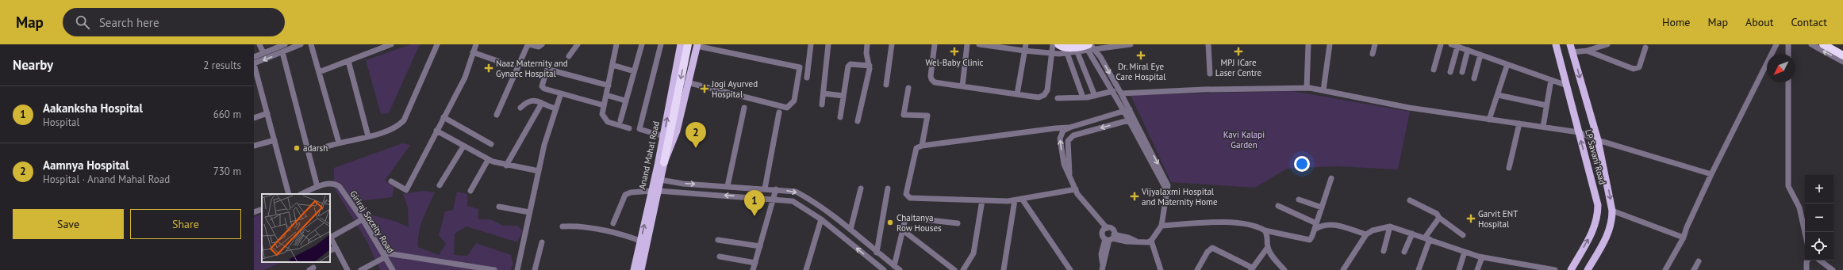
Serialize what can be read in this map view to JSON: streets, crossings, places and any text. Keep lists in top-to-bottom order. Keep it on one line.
{"streets":{"main road":["Anand Mahal Road","LP Savani Road"],"street":["Giriraj Soceity Road"]},"parks":["Kavi Kalapi Garden"],"places":{"health":["Wel-Baby Clinic","MPJ ICare Laser Centre","Dr. Miral Eye Care Hospital","Naaz Maternity and Gynaec Hospital","Jogi Ayurved Hospital","Vijyalaxmi Hospital and Maternity Home","Garvit ENT Hospital"],"other":["adarsh","Chaitanya Row Houses"]},"north":"bottom left","page":{"header":"Map","search":"Search here","nav":["Home","Map","About","Contact"],"heading":["Nearby","2 results"],"list":[{"mark":"1","name":"Aakanksha Hospital","note":"Hospital","value":"660 m"},{"mark":"2","name":"Aamnya Hospital","note":"Hospital · Anand Mahal Road","value":"730 m"}],"pins":["2","1"],"map_buttons":["+","−"],"buttons":["Save","Share"]}}
